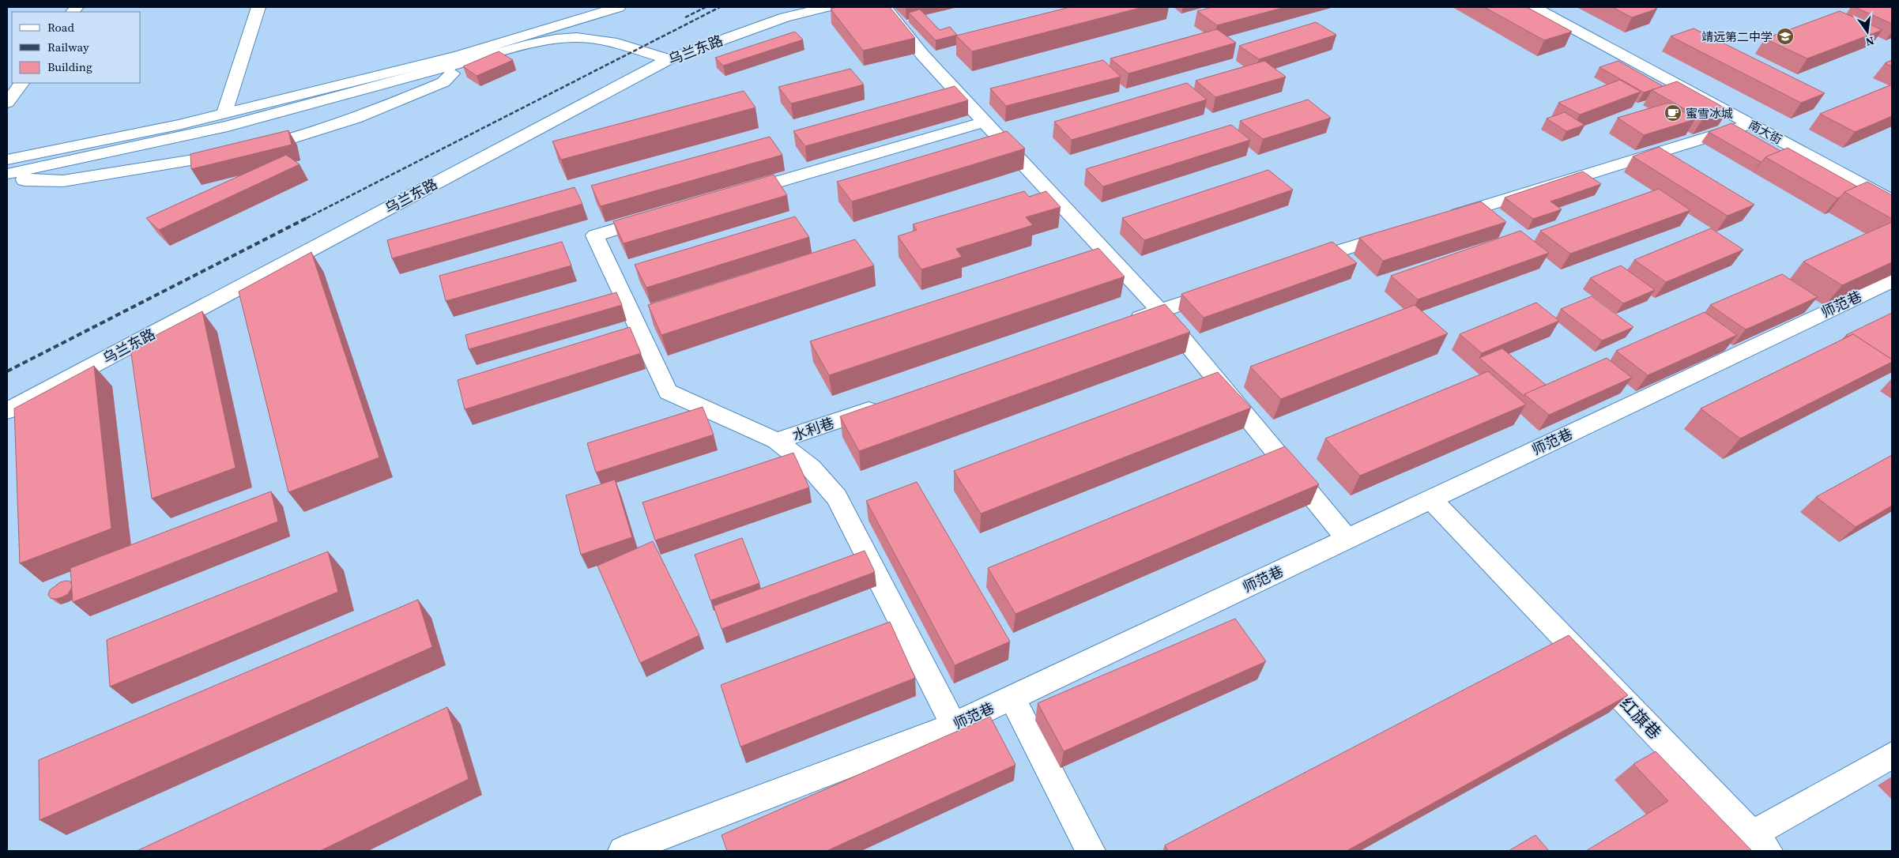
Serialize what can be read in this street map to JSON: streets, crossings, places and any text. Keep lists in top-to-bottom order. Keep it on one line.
{"streets":{"street":["乌兰东路","南大街","师范巷","水利巷","红旗巷"]},"crossings":[["师范巷","红旗巷"]],"places":{"school or university":["靖远第二中学"],"cafe":["蜜雪冰城"]},"legend":["Road","Railway","Building"],"north":"bottom"}
